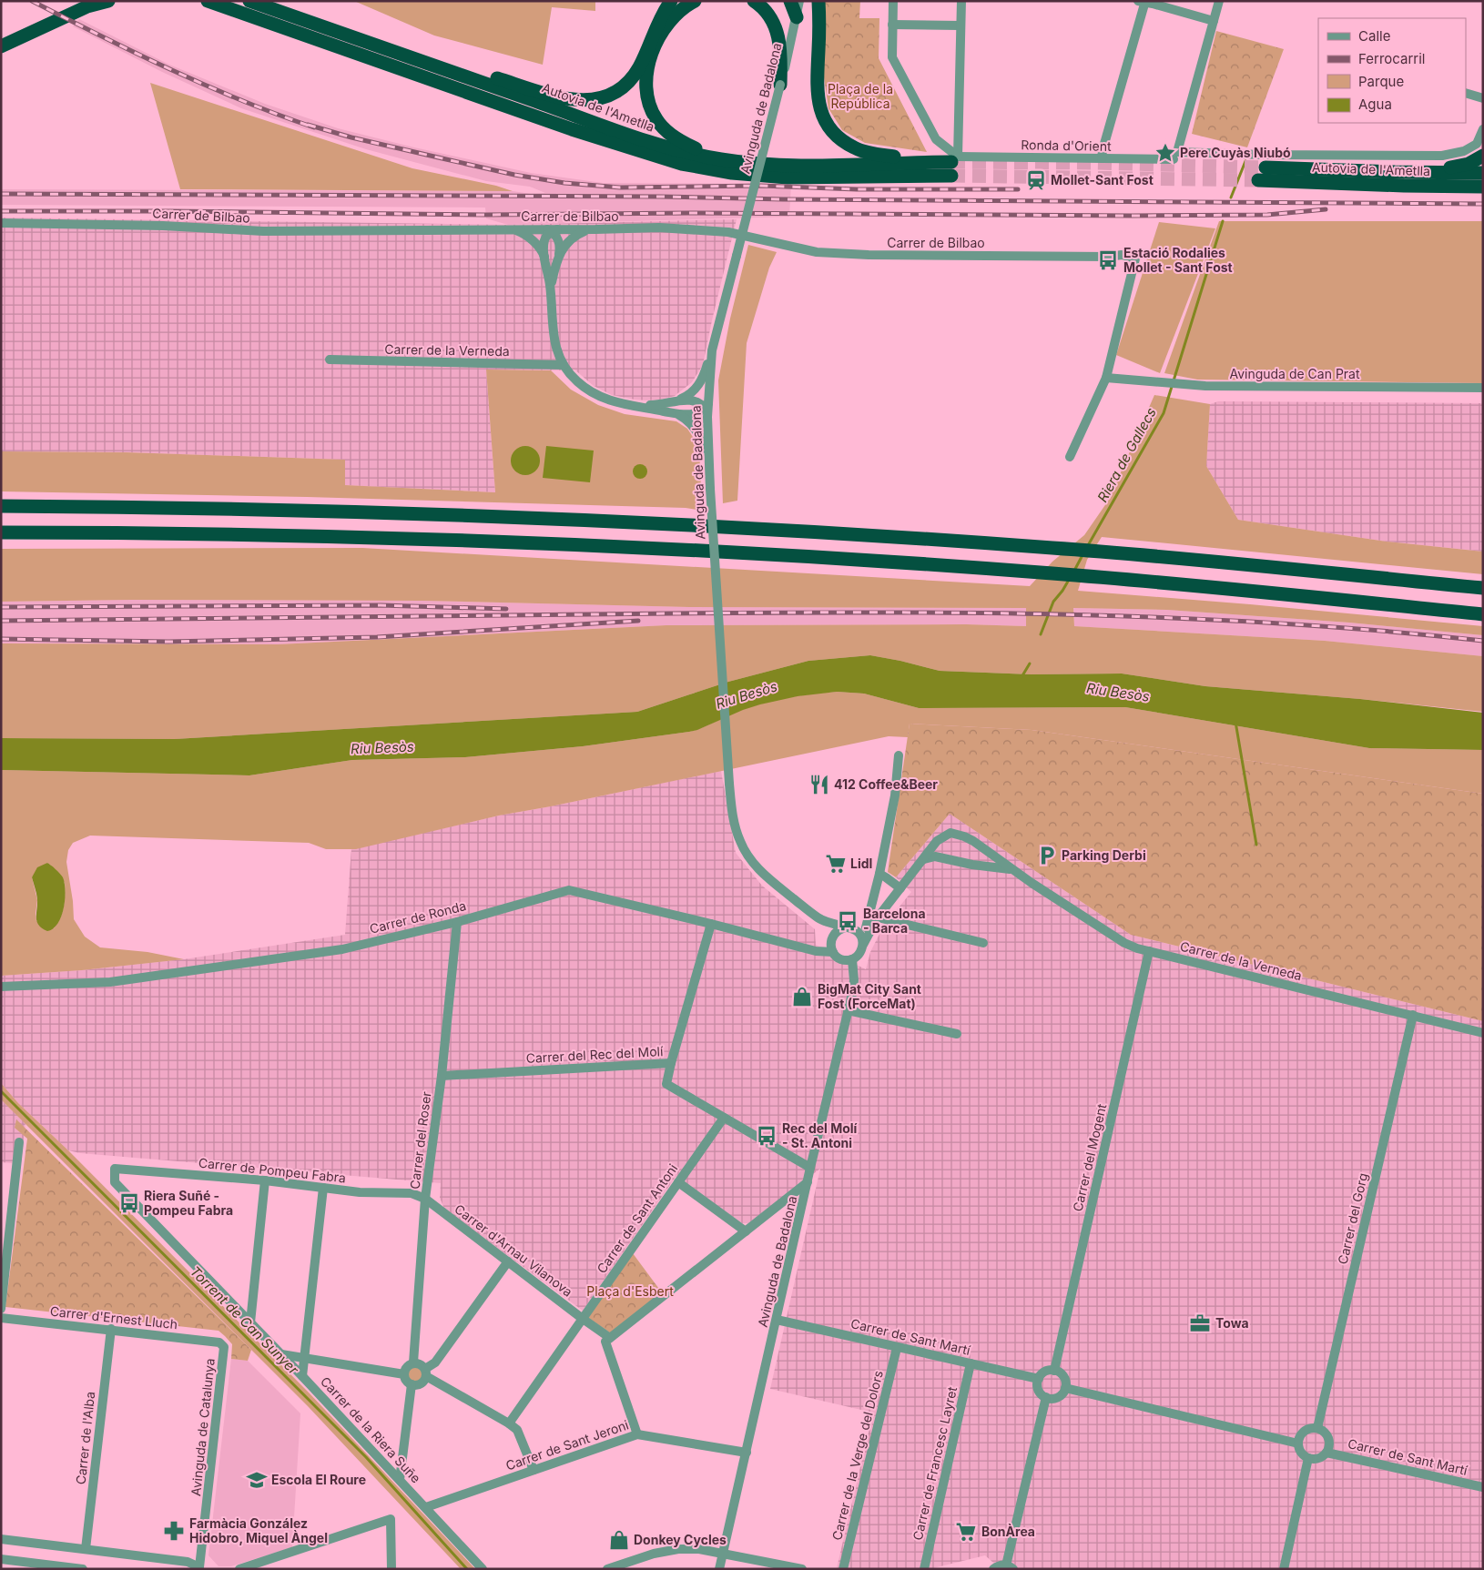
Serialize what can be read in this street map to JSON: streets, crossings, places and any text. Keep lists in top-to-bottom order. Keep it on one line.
{"streets":{"highway":["Autovia de l'Ametlla"],"street":["Avinguda de Badalona","Ronda d'Orient","Carrer de Bilbao","Carrer de la Verneda","Avinguda de Can Prat","Carrer de Ronda","Carrer del Rec del Molí","Carrer del Roser","Carrer del Mogent","Carrer de Pompeu Fabra","Carrer de Sant Antoni","Carrer del Gorg","Carrer d'Arnau Vilanova","Carrer d'Ernest Lluch","Carrer de Sant Martí","Avinguda de Catalunya","Carrer de la Riera Suñe","Carrer de l'Alba","Carrer de Sant Jeroni","Carrer de la Verge del Dolors","Carrer de Francesc Layret"]},"crossings":[["Autovia de l'Ametlla","Ronda d'Orient"],["Avinguda de Badalona","Carrer de Ronda"],["Avinguda de Badalona","Carrer del Rec del Molí"],["Avinguda de Badalona","Carrer de Sant Martí"],["Avinguda de Badalona","Carrer de Sant Jeroni"],["Carrer de Bilbao","Avinguda de Can Prat"],["Carrer de la Verneda","Carrer del Mogent"],["Carrer de la Verneda","Carrer del Gorg"],["Carrer de Ronda","Carrer del Roser"],["Carrer del Rec del Molí","Carrer del Roser"],["Carrer del Rec del Molí","Carrer de Sant Antoni"],["Carrer del Roser","Carrer de Pompeu Fabra"],["Carrer del Roser","Carrer d'Arnau Vilanova"],["Carrer del Mogent","Carrer de Sant Martí"],["Carrer de Pompeu Fabra","Carrer d'Arnau Vilanova"],["Carrer de Pompeu Fabra","Carrer de la Riera Suñe"],["Carrer de Sant Antoni","Carrer d'Arnau Vilanova"],["Carrer del Gorg","Carrer de Sant Martí"],["Carrer d'Ernest Lluch","Avinguda de Catalunya"],["Carrer d'Ernest Lluch","Carrer de l'Alba"],["Carrer de Sant Martí","Carrer de la Verge del Dolors"],["Carrer de Sant Martí","Carrer de Francesc Layret"],["Carrer de la Riera Suñe","Carrer de Sant Jeroni"]],"water":["Riera de Gallecs","Riu Besòs","Torrent de Can Sunyer"],"parks":["Plaça de la República","Plaça d'Esbert"],"places":{"place":["Pere Cuyàs Niubó"],"station":["Mollet-Sant Fost"],"bus stop":["Estació Rodalies Mollet - Sant Fost","Barcelona - Barca","Rec del Molí - St. Antoni","Riera Suñé - Pompeu Fabra"],"restaurant":["412 Coffee&Beer"],"parking":["Parking Derbi"],"supermarket":["Lidl","BonÀrea"],"shop":["BigMat City Sant Fost (ForceMat)","Donkey Cycles"],"office":["Towa"],"school or university":["Escola El Roure"],"pharmacy":["Farmàcia González Hidobro, Miquel Àngel"]},"legend":["Calle","Ferrocarril","Parque","Agua"]}
